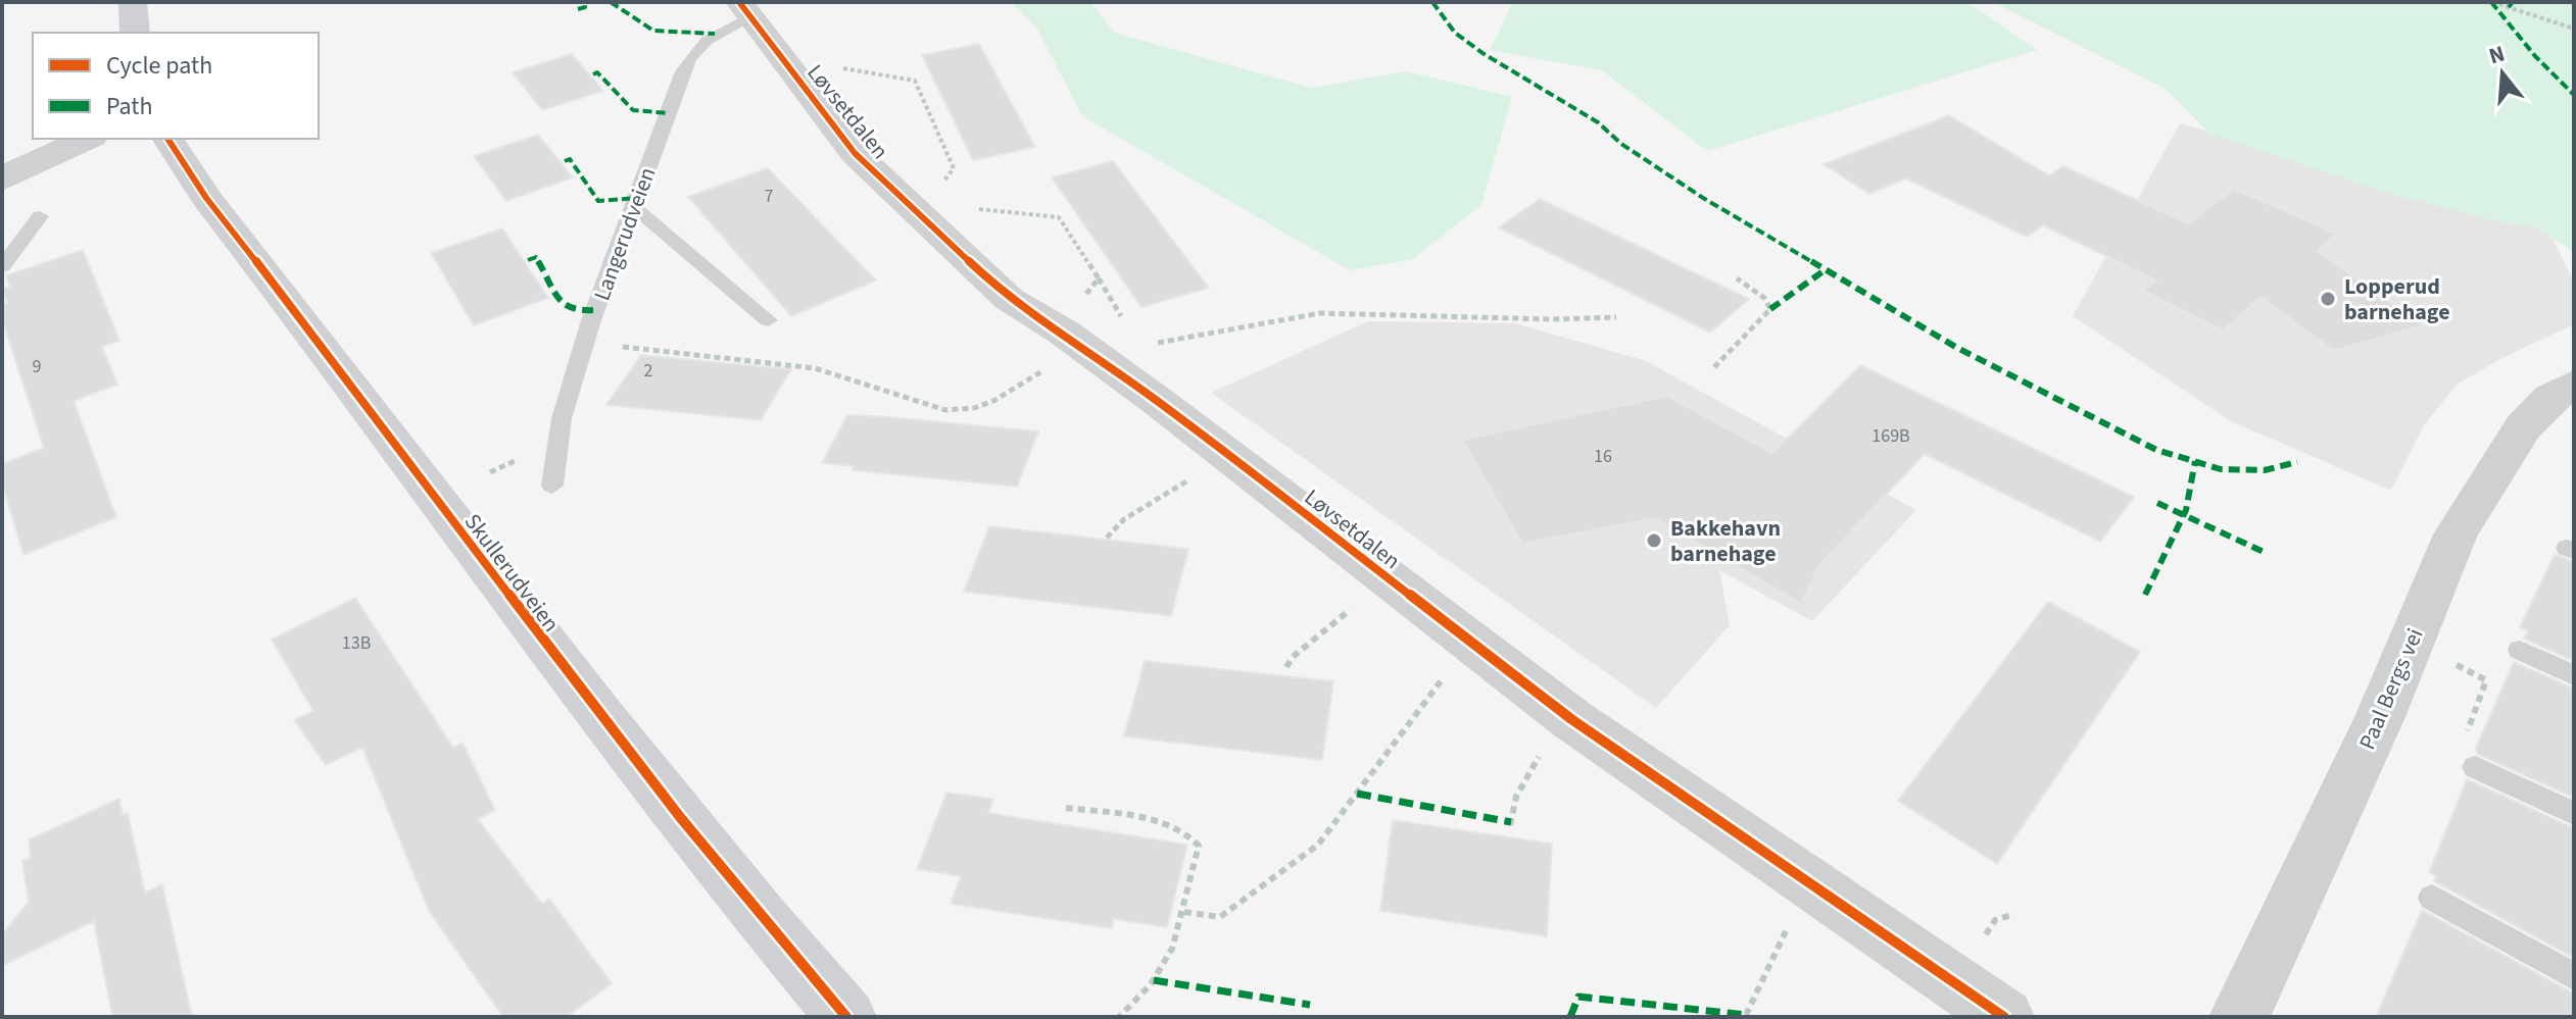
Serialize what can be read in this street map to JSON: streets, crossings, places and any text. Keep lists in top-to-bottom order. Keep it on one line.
{"streets":{"main road":["Skullerudveien"],"street":["Løvsetdalen","Paal Bergs vei"],"lane":["Langerudveien"]},"crossings":[["Løvsetdalen","Langerudveien"]],"places":["Lopperud barnehage","Bakkehavn barnehage"],"house_numbers":["7","9","2","169B","16","13B"],"legend":["Cycle path","Path"],"north":"top"}
